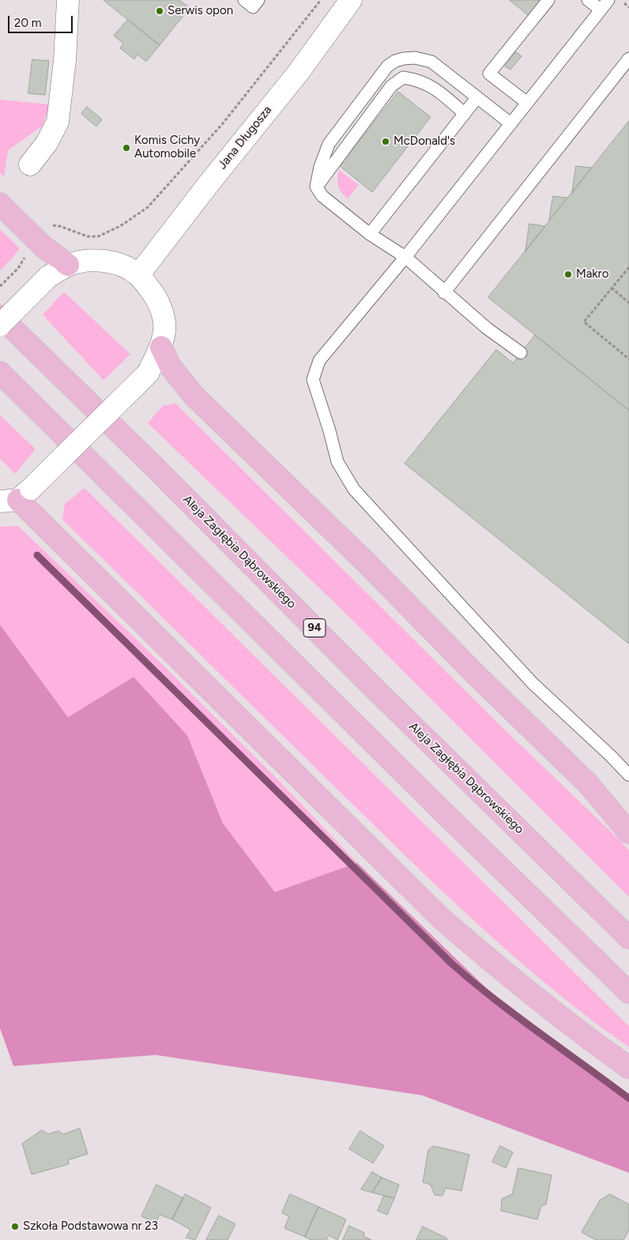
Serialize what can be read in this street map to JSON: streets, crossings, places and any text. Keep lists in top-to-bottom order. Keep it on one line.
{"streets":{"main road":["Aleja Zagłębia Dąbrowskiego","94"],"street":["Jana Długosza"]},"places":["Serwis opon","McDonald's","Komis Cichy Automobile","Makro","Szkoła Podstawowa nr 23"],"scale_bar":"20 m"}
